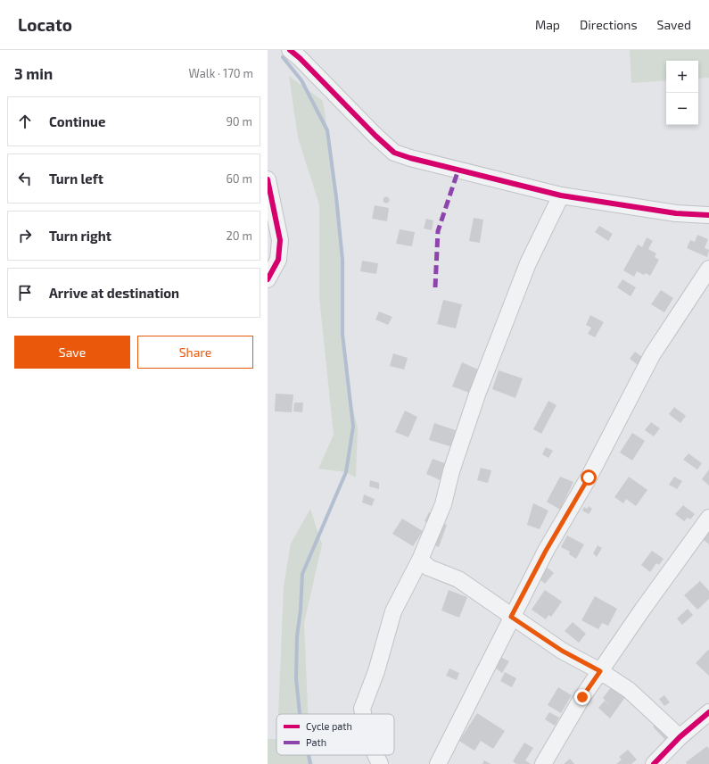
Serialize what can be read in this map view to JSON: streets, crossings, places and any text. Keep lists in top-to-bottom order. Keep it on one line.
{"legend":["Cycle path","Path"],"page":{"header":"Locato","nav":["Map","Directions","Saved"],"heading":["3 min","Walk · 170 m"],"map_buttons":["+","−"],"list":[["Continue","90 m"],["Turn left","60 m"],["Turn right","20 m"],"Arrive at destination"],"buttons":["Save","Share"]}}
